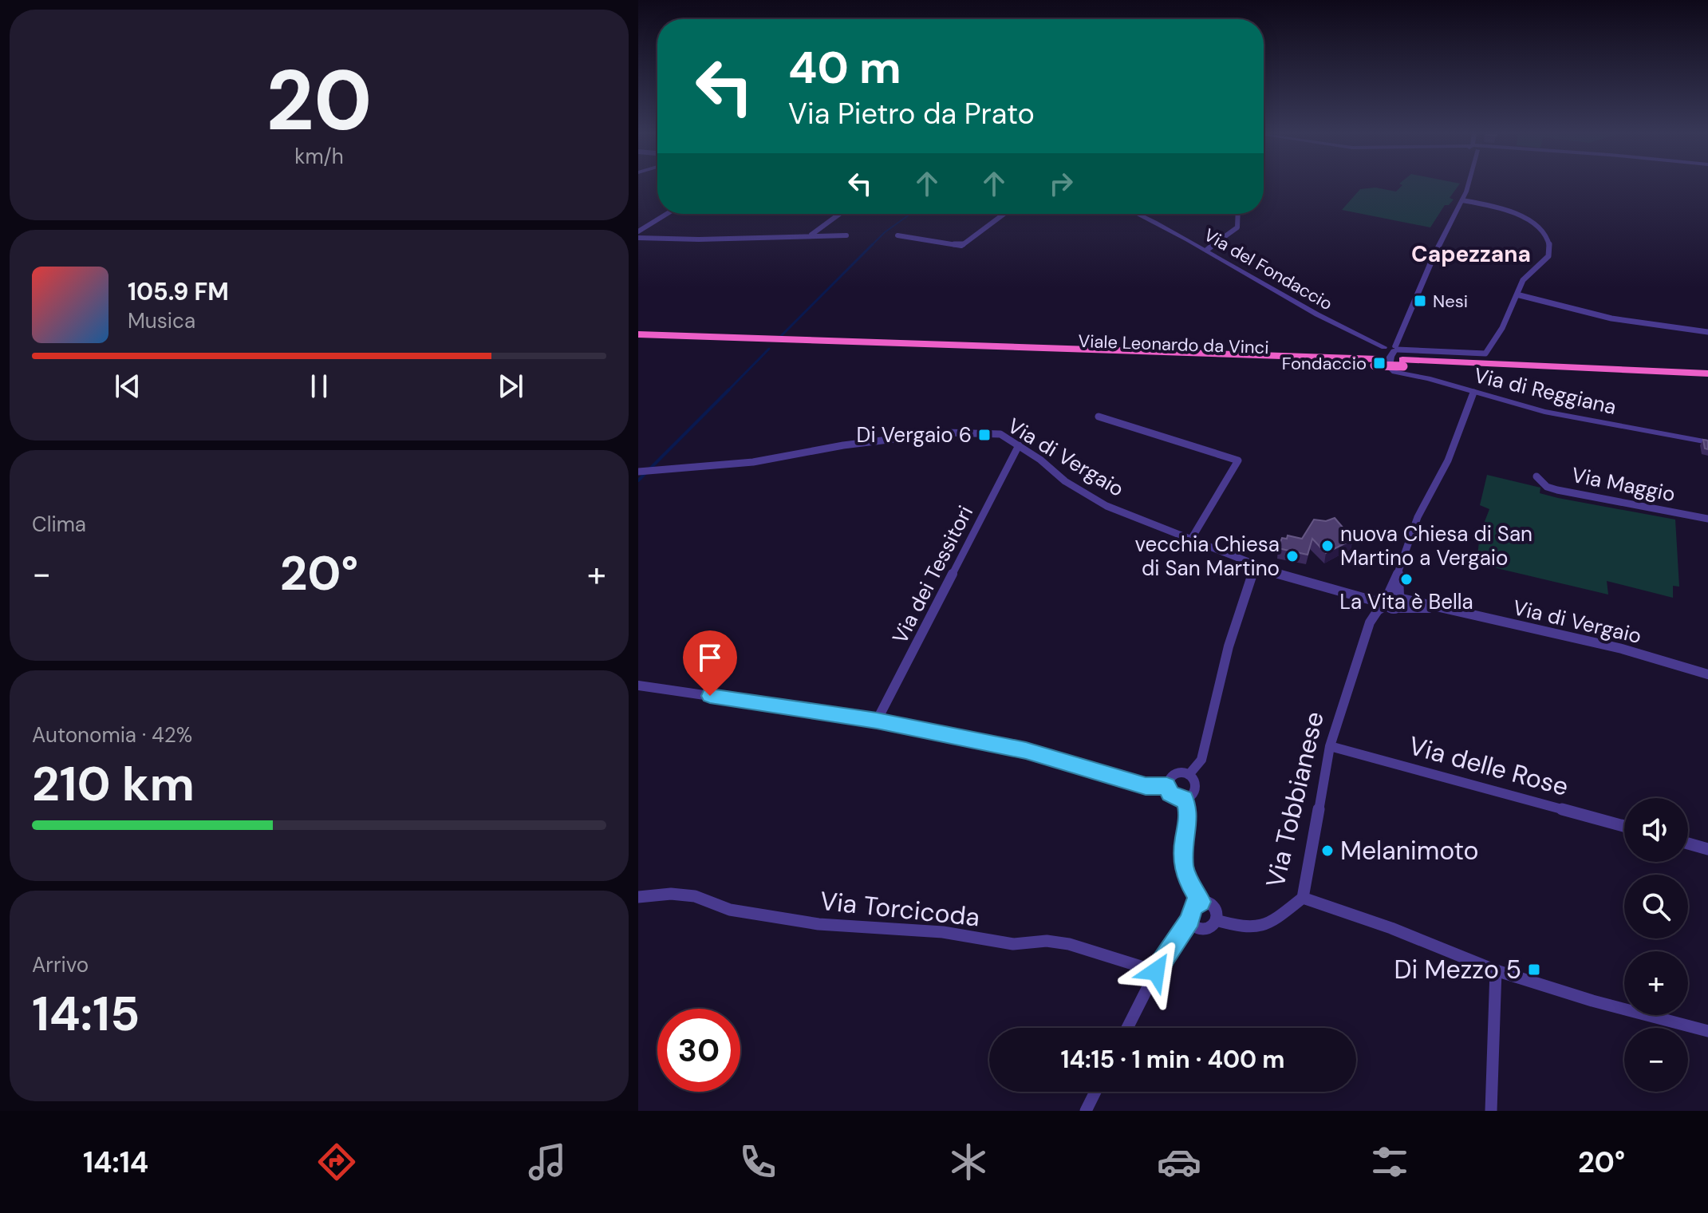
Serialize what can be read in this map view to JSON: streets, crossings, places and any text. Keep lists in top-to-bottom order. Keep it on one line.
{"streets":{"highway":["Viale Leonardo da Vinci"],"street":["Via del Fondaccio","Via di Reggiana","Via di Vergaio","Via Maggio","Via dei Tessitori","Via delle Rose","Via Tobbianese","Via Torcicoda"]},"crossings":[["Via del Fondaccio","Via di Reggiana"],["Via di Reggiana","Via Tobbianese"],["Via di Vergaio","Via dei Tessitori"],["Via di Vergaio","Via Tobbianese"],["Via delle Rose","Via Tobbianese"]],"districts":["Capezzana"],"places":{"transit":["Nesi","Fondaccio","Di Vergaio 6","Di Mezzo 5"],"other":["nuova Chiesa di San Martino a Vergaio","vecchia Chiesa di San Martino","La Vita è Bella","Melanimoto"]},"page":{"tile":[["20","km/h"],"Clima",["Autonomia · 42%","210 km"],["Arrivo","14:15"]],"turn":["40 m","Via Pietro da Prato"],"song":["105.9 FM","Musica"],"heat":["−","20°","+"],"map_buttons":["+","−"],"limit":"30","trip":"14:15 · 1 min · 400 m","tabs":["14:14","20°"]}}
